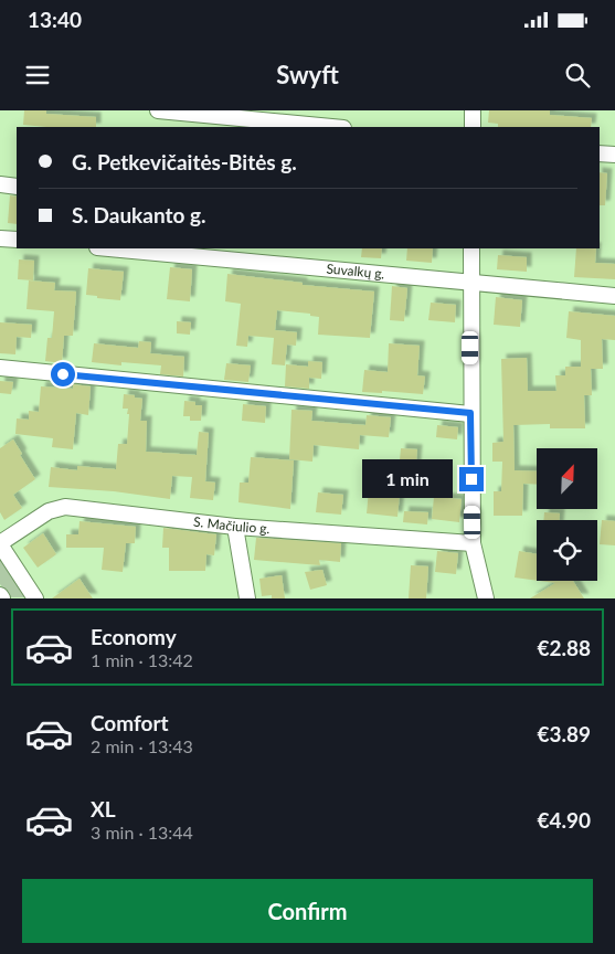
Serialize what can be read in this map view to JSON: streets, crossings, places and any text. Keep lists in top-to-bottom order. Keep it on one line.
{"streets":{"street":["Suvalkų g.","S. Mačiulio g."]},"north":"top right","page":{"status":"13:40","header":"Swyft","banner":["G. Petkevičaitės-Bitės g.","S. Daukanto g."],"bubble":"1 min","list":[{"name":"Economy","note":"1 min · 13:42","value":"€2.88"},{"name":"Comfort","note":"2 min · 13:43","value":"€3.89"},{"name":"XL","note":"3 min · 13:44","value":"€4.90"}],"buttons":"Confirm"}}
